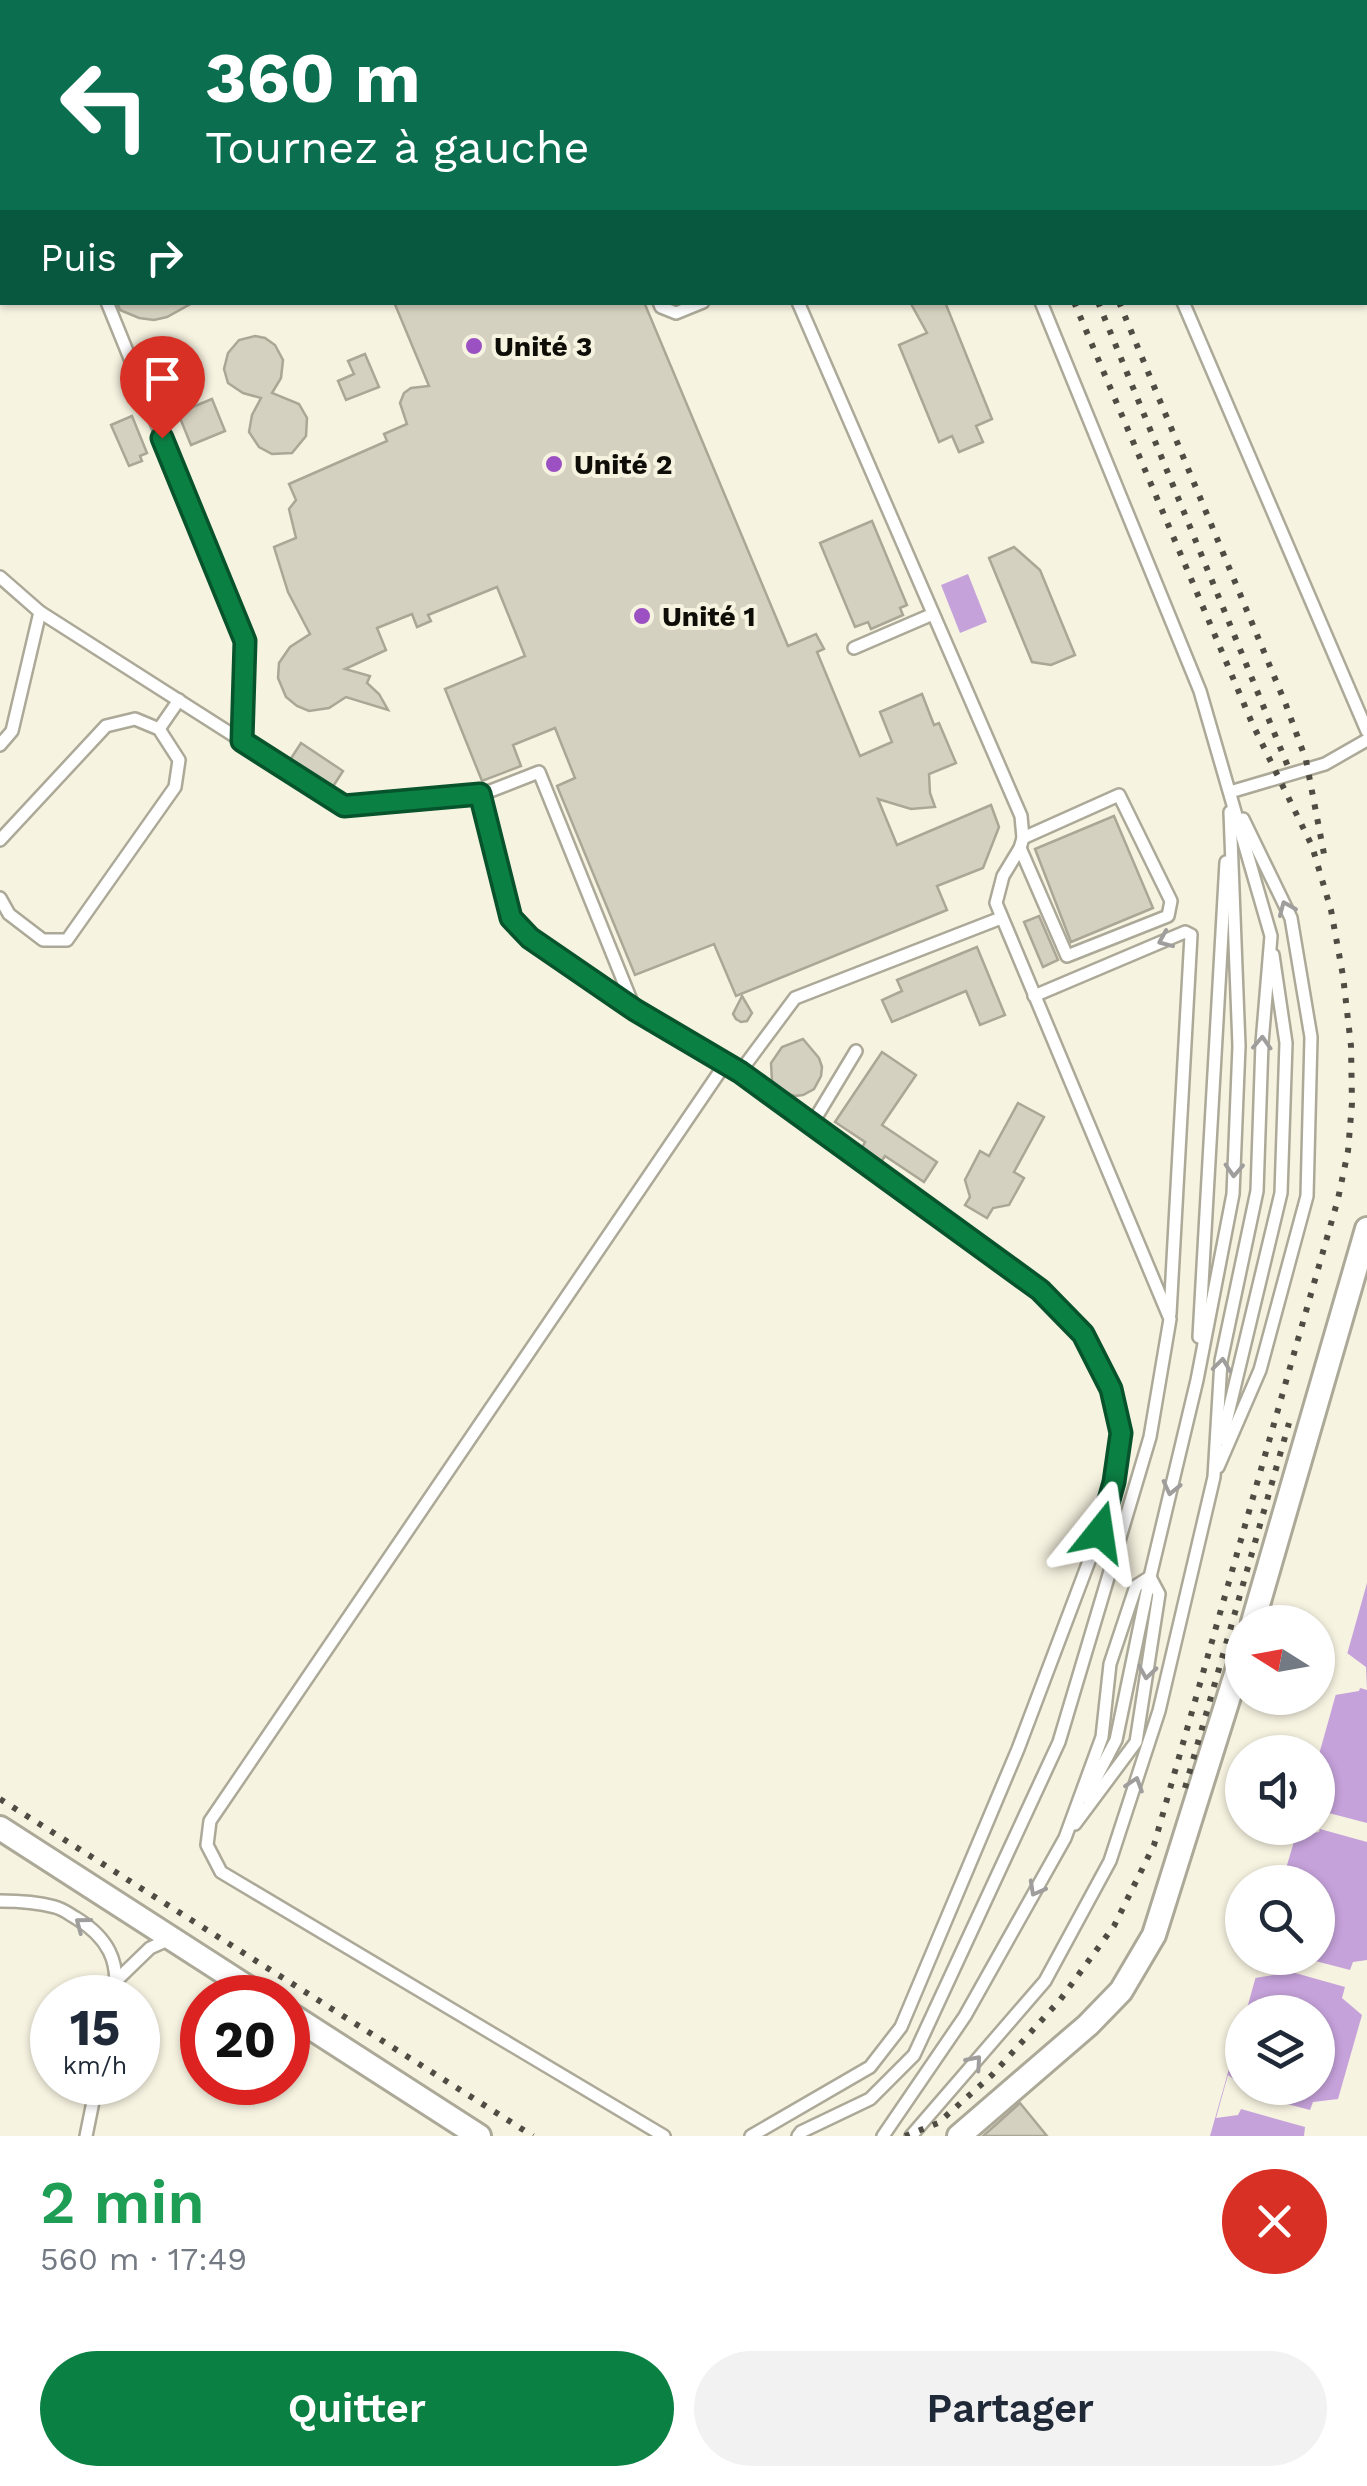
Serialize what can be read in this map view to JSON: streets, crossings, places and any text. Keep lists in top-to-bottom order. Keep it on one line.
{"places":["Unité 3","Unité 2","Unité 1"],"north":"left","page":{"turn":["360 m","Tournez à gauche"],"then":"Puis","speed":"15 km/h","limit":"20","heading":["2 min","560 m · 17:49"],"buttons":["Quitter","Partager"]}}
